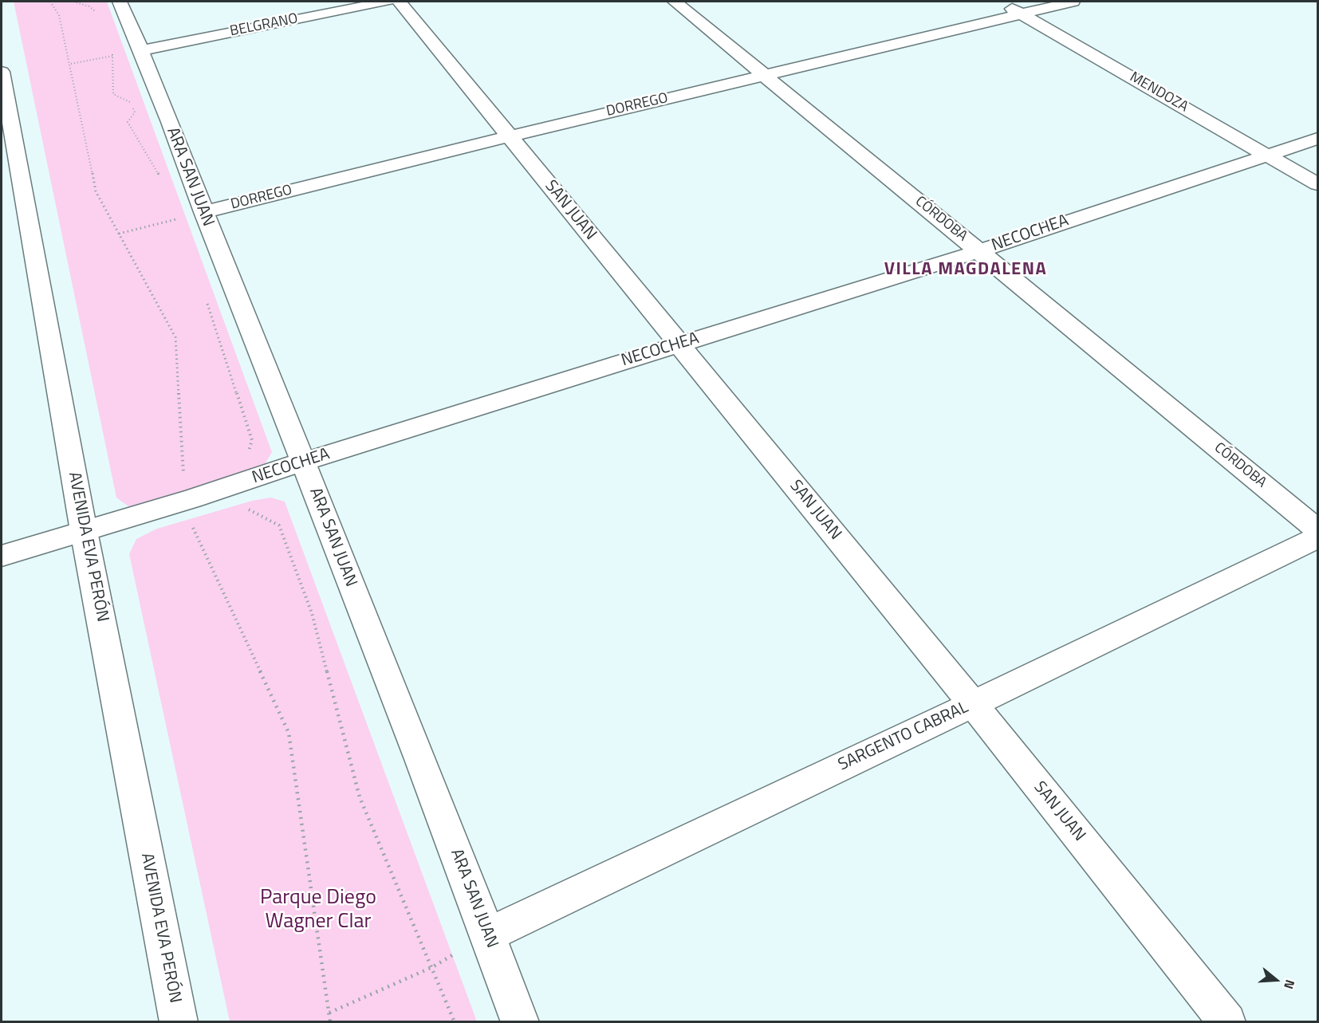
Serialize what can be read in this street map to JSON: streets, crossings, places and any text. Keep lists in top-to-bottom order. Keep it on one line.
{"streets":{"street":["BELGRANO","MENDOZA","DORREGO","ARA SAN JUAN","SAN JUAN","CÓRDOBA","NECOCHEA","AVENIDA EVA PERÓN","SARGENTO CABRAL"]},"crossings":[["BELGRANO","ARA SAN JUAN"],["MENDOZA","DORREGO"],["MENDOZA","NECOCHEA"],["DORREGO","ARA SAN JUAN"],["DORREGO","SAN JUAN"],["DORREGO","CÓRDOBA"],["ARA SAN JUAN","NECOCHEA"],["ARA SAN JUAN","SARGENTO CABRAL"],["SAN JUAN","NECOCHEA"],["SAN JUAN","SARGENTO CABRAL"],["CÓRDOBA","NECOCHEA"],["NECOCHEA","AVENIDA EVA PERÓN"]],"districts":["VILLA MAGDALENA"],"parks":["Parque Diego Wagner Clar"],"north":"right"}
